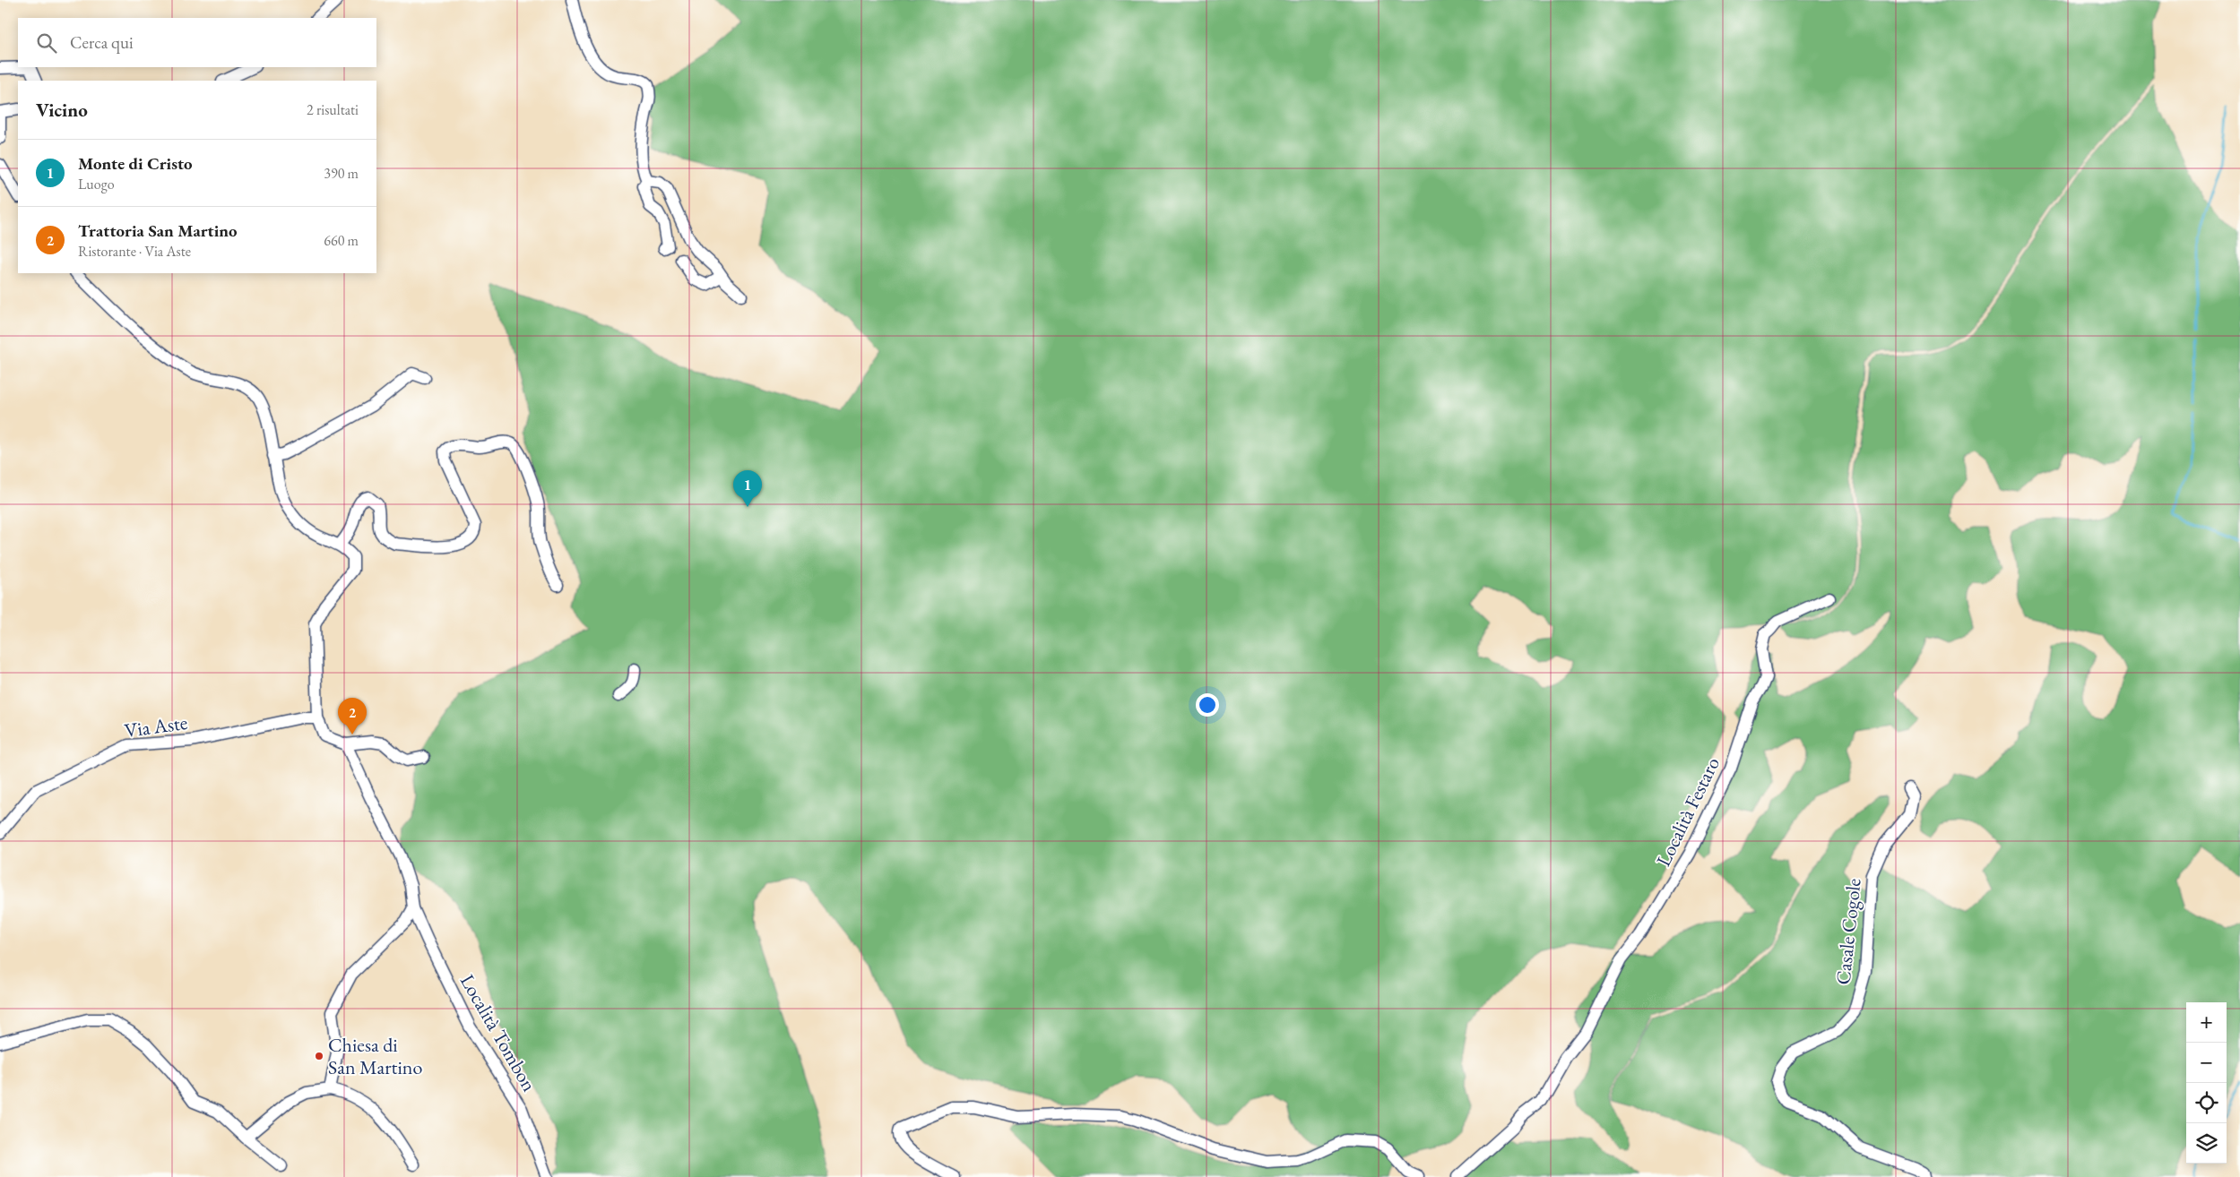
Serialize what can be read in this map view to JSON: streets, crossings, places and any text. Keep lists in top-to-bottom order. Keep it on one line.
{"streets":{"street":["Via Aste","Località Festaro","Casale Cogole","Località Tombon"]},"places":["Chiesa di San Martino"],"page":{"search":"Cerca qui","heading":["Vicino","2 risultati"],"list":[{"mark":"1","name":"Monte di Cristo","note":"Luogo","value":"390 m"},{"mark":"2","name":"Trattoria San Martino","note":"Ristorante · Via Aste","value":"660 m"}],"pins":["1","2"],"map_buttons":["+","−"]}}
